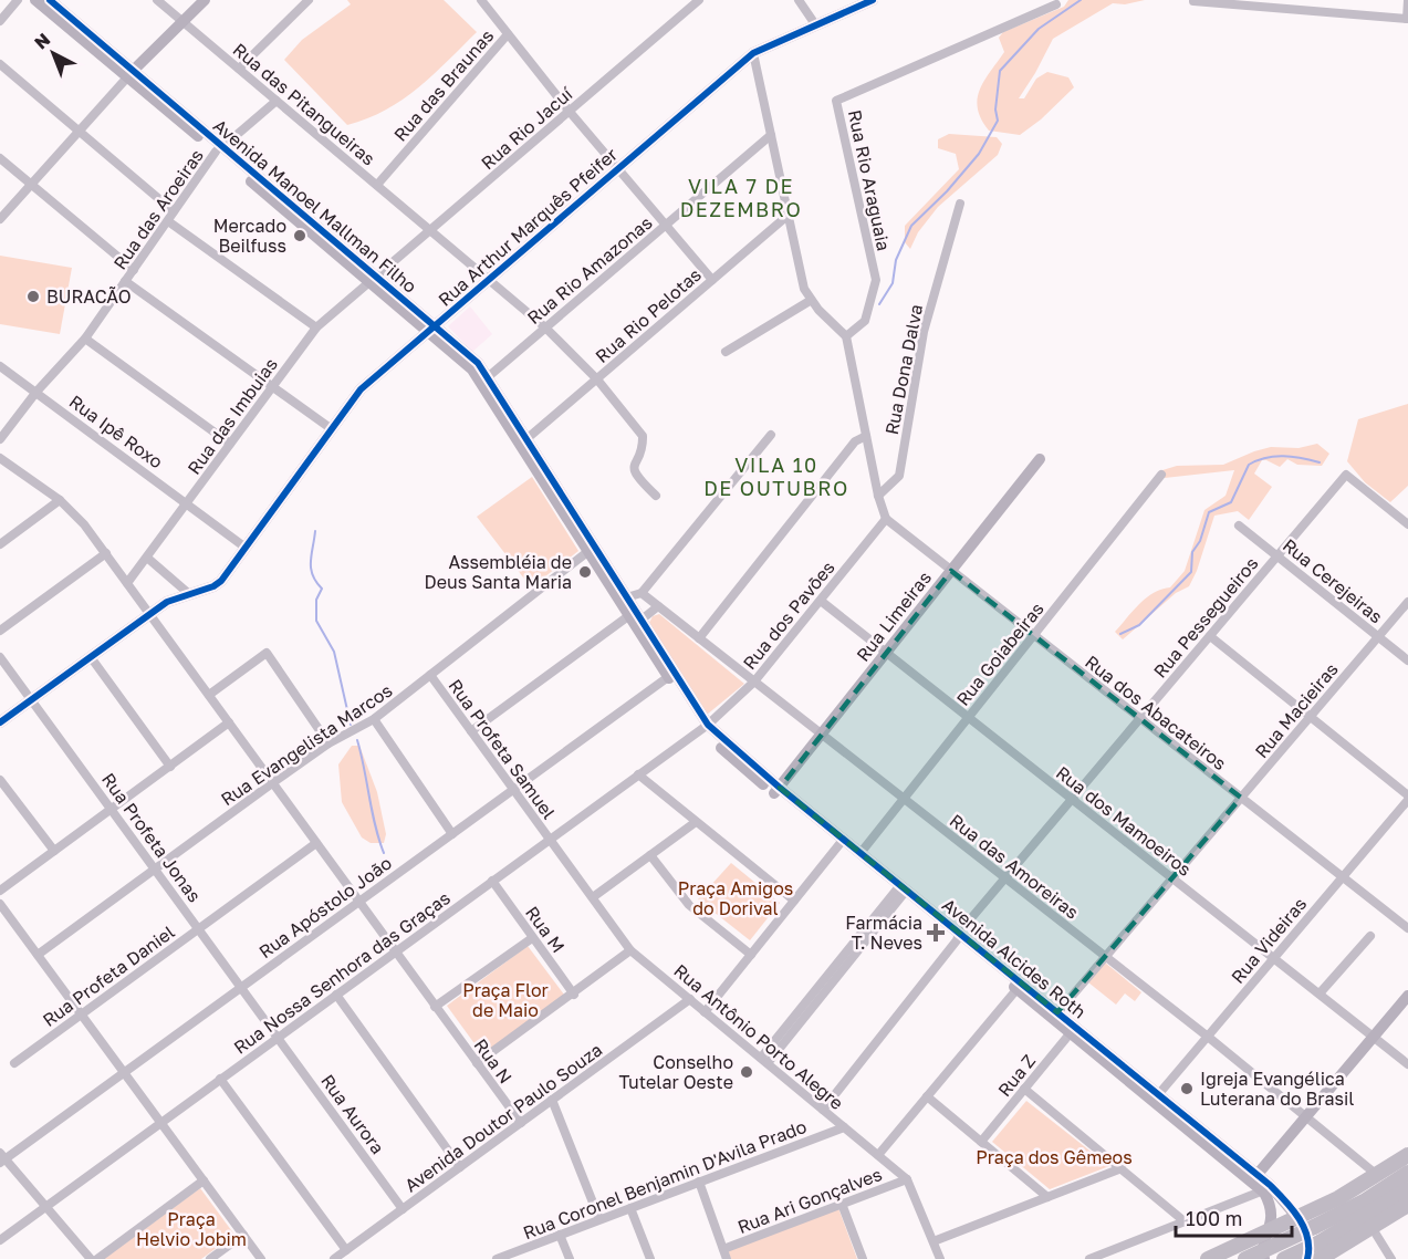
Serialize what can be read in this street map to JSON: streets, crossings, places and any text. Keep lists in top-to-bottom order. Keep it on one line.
{"streets":{"street":["Rua das Braunas","Rua das Pitangueiras","Rua Rio Jacuí","Rua Rio Araguaia","Avenida Manoel Mallman Filho","Rua das Aroeiras","Rua Arthur Marquês Pfeifer","Rua Rio Amazonas","Rua Rio Pelotas","Rua Dona Dalva","Rua das Imbuias","Rua Ipê Roxo","Rua Cerejeiras","Rua dos Pavões","Rua Limeiras","Rua Pessegueiros","Rua Goiabeiras","Rua Macieiras","Rua dos Abacateiros","Rua Evangelista Marcos","Rua Profeta Samuel","Rua dos Mamoeiros","Rua Profeta Jonas","Rua das Amoreiras","Rua Apóstolo João","Rua M","Rua Videiras","Avenida Alcides Roth","Rua Nossa Senhora das Graças","Rua Profeta Daniel","Rua Antônio Porto Alegre","Rua N","Rua Z","Rua Aurora","Avenida Doutor Paulo Souza","Rua Coronel Benjamin D'Avila Prado","Rua Ari Gonçalves"]},"crossings":[["Rua das Braunas","Rua das Pitangueiras"],["Rua das Pitangueiras","Rua Rio Jacuí"],["Rua das Pitangueiras","Rua das Aroeiras"],["Rua das Pitangueiras","Rua Arthur Marquês Pfeifer"],["Rua das Pitangueiras","Rua Rio Amazonas"],["Rua das Pitangueiras","Rua Rio Pelotas"],["Rua Rio Jacuí","Avenida Manoel Mallman Filho"],["Rua Rio Jacuí","Rua das Imbuias"],["Avenida Manoel Mallman Filho","Rua das Aroeiras"],["Avenida Manoel Mallman Filho","Rua Arthur Marquês Pfeifer"],["Avenida Manoel Mallman Filho","Rua Rio Amazonas"],["Avenida Manoel Mallman Filho","Rua Rio Pelotas"],["Avenida Manoel Mallman Filho","Rua das Imbuias"],["Avenida Manoel Mallman Filho","Rua dos Pavões"],["Avenida Manoel Mallman Filho","Rua Evangelista Marcos"],["Avenida Manoel Mallman Filho","Rua Apóstolo João"],["Avenida Manoel Mallman Filho","Avenida Alcides Roth"],["Avenida Manoel Mallman Filho","Rua Nossa Senhora das Graças"],["Rua das Aroeiras","Rua Ipê Roxo"],["Rua Arthur Marquês Pfeifer","Rua Ipê Roxo"],["Rua Arthur Marquês Pfeifer","Rua Profeta Jonas"],["Rua Arthur Marquês Pfeifer","Rua N"],["Rua das Imbuias","Rua Ipê Roxo"],["Rua das Imbuias","Rua N"],["Rua Cerejeiras","Rua Pessegueiros"],["Rua Cerejeiras","Rua Macieiras"],["Rua dos Pavões","Rua dos Abacateiros"],["Rua dos Pavões","Rua dos Mamoeiros"],["Rua dos Pavões","Rua das Amoreiras"],["Rua dos Pavões","Avenida Alcides Roth"],["Rua dos Pavões","Rua Nossa Senhora das Graças"],["Rua Limeiras","Rua dos Abacateiros"],["Rua Limeiras","Rua dos Mamoeiros"],["Rua Limeiras","Rua das Amoreiras"],["Rua Limeiras","Avenida Alcides Roth"],["Rua Pessegueiros","Rua dos Abacateiros"],["Rua Pessegueiros","Rua dos Mamoeiros"],["Rua Pessegueiros","Rua das Amoreiras"],["Rua Pessegueiros","Avenida Alcides Roth"],["Rua Pessegueiros","Rua Antônio Porto Alegre"],["Rua Goiabeiras","Rua dos Abacateiros"],["Rua Goiabeiras","Rua dos Mamoeiros"],["Rua Goiabeiras","Rua das Amoreiras"],["Rua Goiabeiras","Avenida Alcides Roth"],["Rua Macieiras","Rua dos Abacateiros"],["Rua Macieiras","Rua dos Mamoeiros"],["Rua Macieiras","Rua das Amoreiras"],["Rua Macieiras","Avenida Alcides Roth"],["Rua dos Abacateiros","Rua Videiras"],["Rua Evangelista Marcos","Rua Profeta Samuel"],["Rua Evangelista Marcos","Rua Profeta Jonas"],["Rua Evangelista Marcos","Rua N"],["Rua Profeta Samuel","Rua Apóstolo João"],["Rua Profeta Samuel","Rua Nossa Senhora das Graças"],["Rua Profeta Samuel","Rua Antônio Porto Alegre"],["Rua dos Mamoeiros","Rua Videiras"],["Rua Profeta Jonas","Rua Apóstolo João"],["Rua Profeta Jonas","Rua Nossa Senhora das Graças"],["Rua Profeta Jonas","Rua Profeta Daniel"],["Rua Profeta Jonas","Rua Aurora"],["Rua das Amoreiras","Rua Videiras"],["Rua Apóstolo João","Rua N"],["Rua M","Rua Nossa Senhora das Graças"],["Rua Videiras","Avenida Alcides Roth"],["Avenida Alcides Roth","Rua Nossa Senhora das Graças"],["Avenida Alcides Roth","Rua Z"],["Rua Nossa Senhora das Graças","Rua Antônio Porto Alegre"],["Rua Nossa Senhora das Graças","Rua N"],["Rua Nossa Senhora das Graças","Rua Aurora"],["Rua Profeta Daniel","Rua N"],["Rua Antônio Porto Alegre","Avenida Doutor Paulo Souza"],["Rua Antônio Porto Alegre","Rua Coronel Benjamin D'Avila Prado"],["Rua Antônio Porto Alegre","Rua Ari Gonçalves"],["Rua N","Avenida Doutor Paulo Souza"],["Rua Aurora","Avenida Doutor Paulo Souza"]],"districts":["VILA 7 DE DEZEMBRO","VILA 10 DE OUTUBRO"],"parks":["Praça Amigos do Dorival","Praça Flor de Maio","Praça dos Gêmeos","Praça Helvio Jobim"],"places":{"other":["Mercado Beilfuss","BURACÃO","Assembléia de Deus Santa Maria","Conselho Tutelar Oeste","Igreja Evangélica Luterana do Brasil"],"health":["Farmácia T. Neves"]},"scale_bar":"100 m","north":"top left"}
